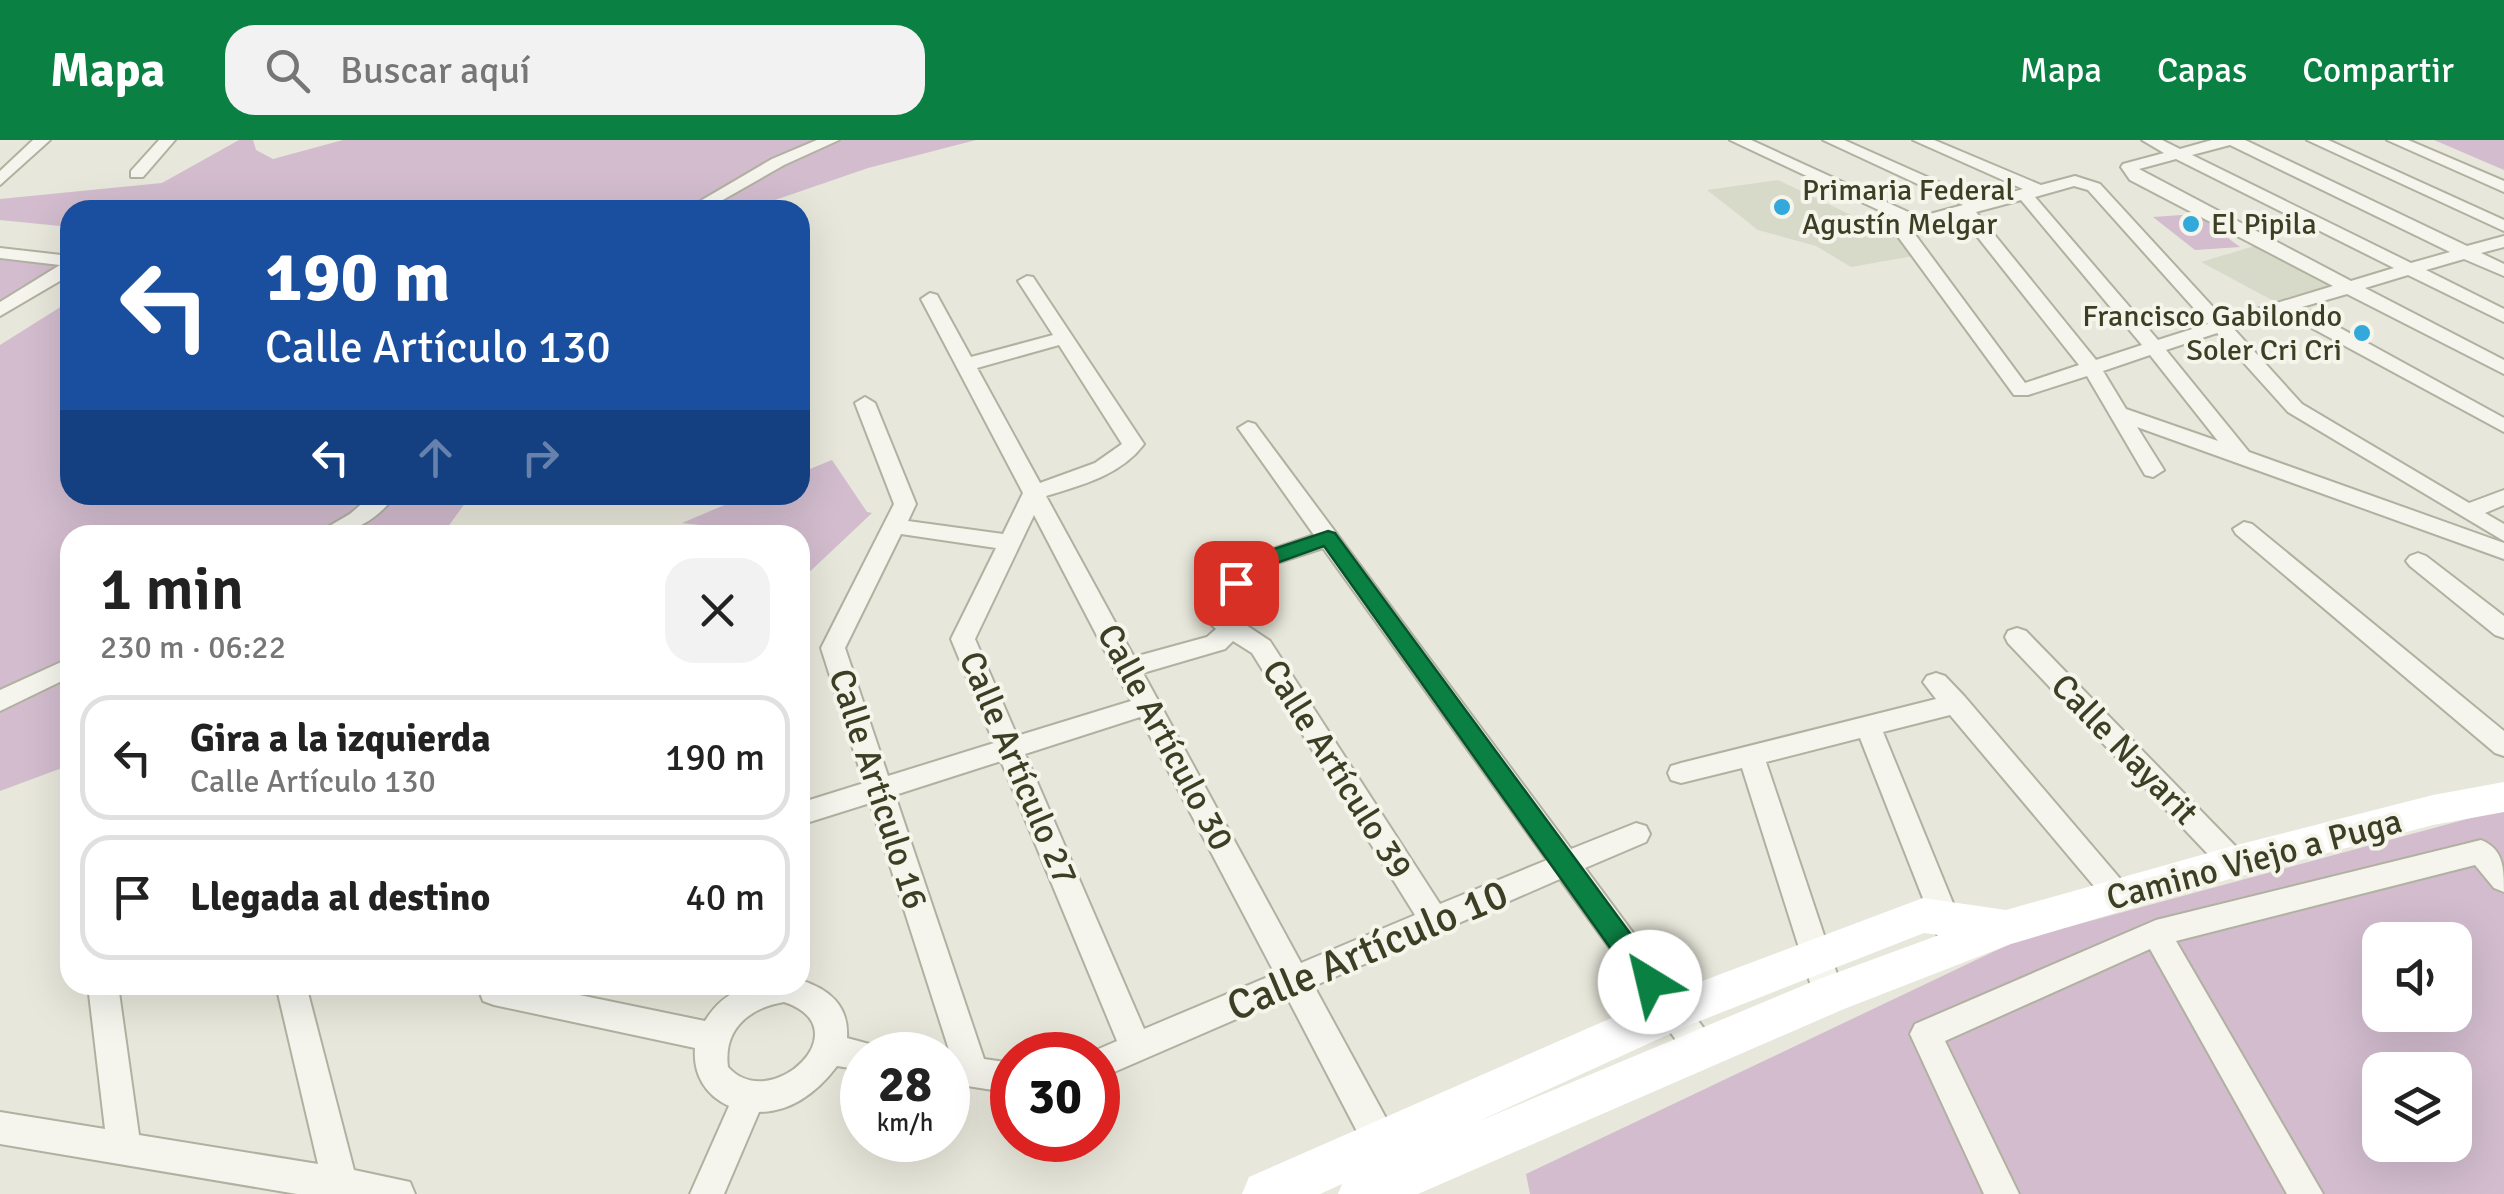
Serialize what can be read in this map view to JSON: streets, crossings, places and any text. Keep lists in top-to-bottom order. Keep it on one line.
{"streets":{"street":["Calle Artículo 30","Calle Nayarit","Calle Artículo 27","Calle Artículo 39","Calle Artículo 16","Camino Viejo a Puga","Calle Artículo 10"]},"crossings":[["Calle Artículo 30","Calle Artículo 27"],["Calle Artículo 30","Calle Artículo 10"],["Calle Nayarit","Camino Viejo a Puga"],["Calle Artículo 27","Calle Artículo 10"],["Calle Artículo 39","Calle Artículo 10"]],"places":["Primaria Federal Agustín Melgar","El Pipila","Francisco Gabilondo Soler Cri Cri"],"page":{"header":"Mapa","search":"Buscar aquí","nav":["Mapa","Capas","Compartir"],"turn":["190 m","Calle Artículo 130"],"heading":["1 min","230 m · 06:22"],"list":[{"name":"Gira a la izquierda","note":"Calle Artículo 130","value":"190 m"},{"name":"Llegada al destino","value":"40 m"}],"speed":"28 km/h","limit":"30"}}
